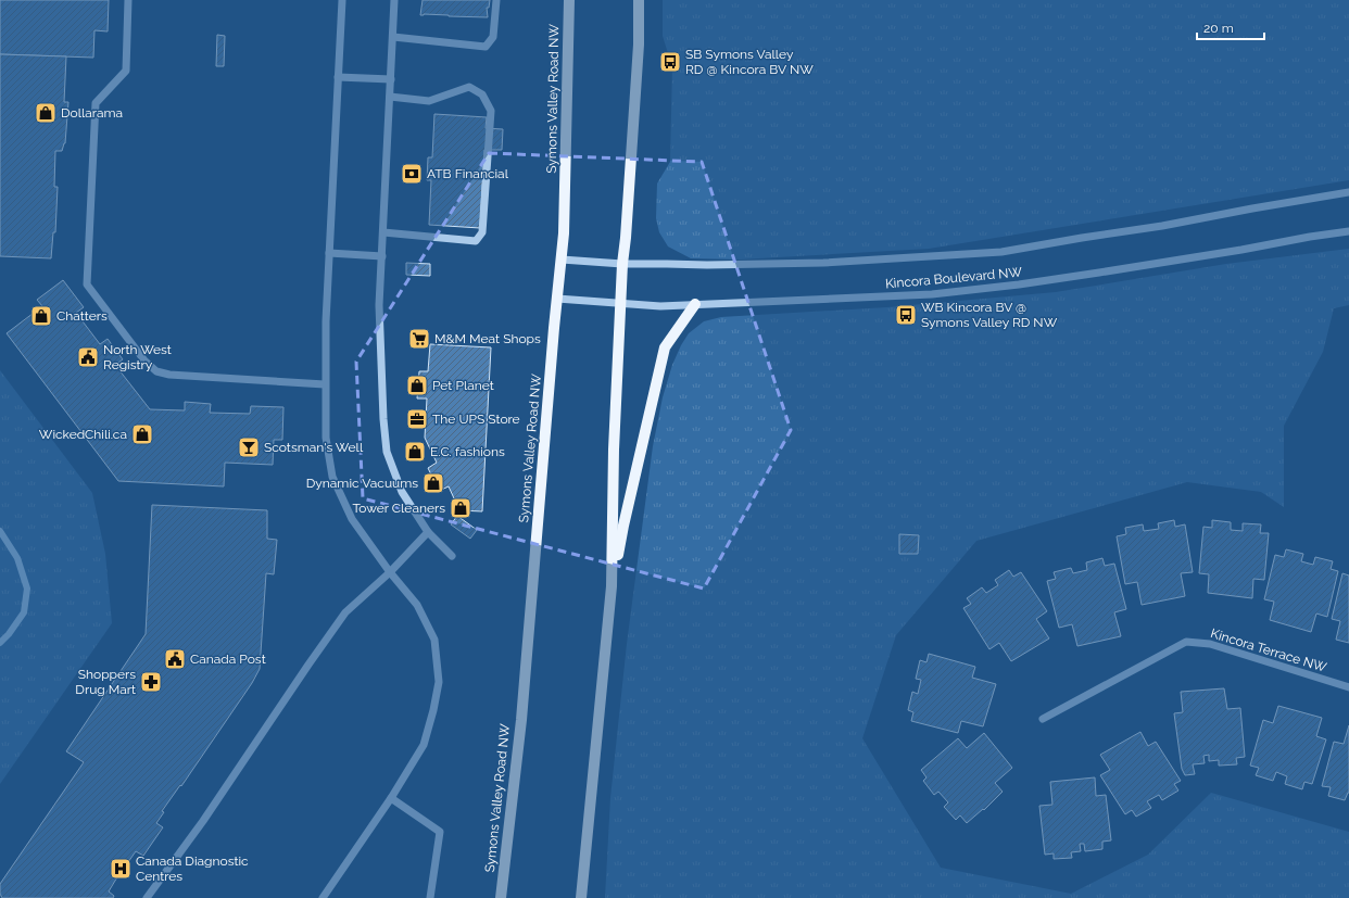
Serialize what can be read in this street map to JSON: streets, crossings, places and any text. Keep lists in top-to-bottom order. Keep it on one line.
{"streets":{"main road":["Symons Valley Road NW"],"street":["Kincora Boulevard NW","Kincora Terrace NW"]},"crossings":[["Symons Valley Road NW","Kincora Boulevard NW"]],"places":{"bus stop":["SB Symons Valley RD @ Kincora BV NW","WB Kincora BV @ Symons Valley RD NW"],"shop":["Dollarama","Chatters","Pet Planet","WickedChili.ca","E.C. fashions","Dynamic Vacuums","Tower Cleaners"],"bank":["ATB Financial"],"supermarket":["M&M Meat Shops"],"public building":["North West Registry","Canada Post"],"office":["The UPS Store"],"bar":["Scotsman's Well"],"pharmacy":["Shoppers Drug Mart"],"hospital":["Canada Diagnostic Centres"]},"scale_bar":"20 m"}
